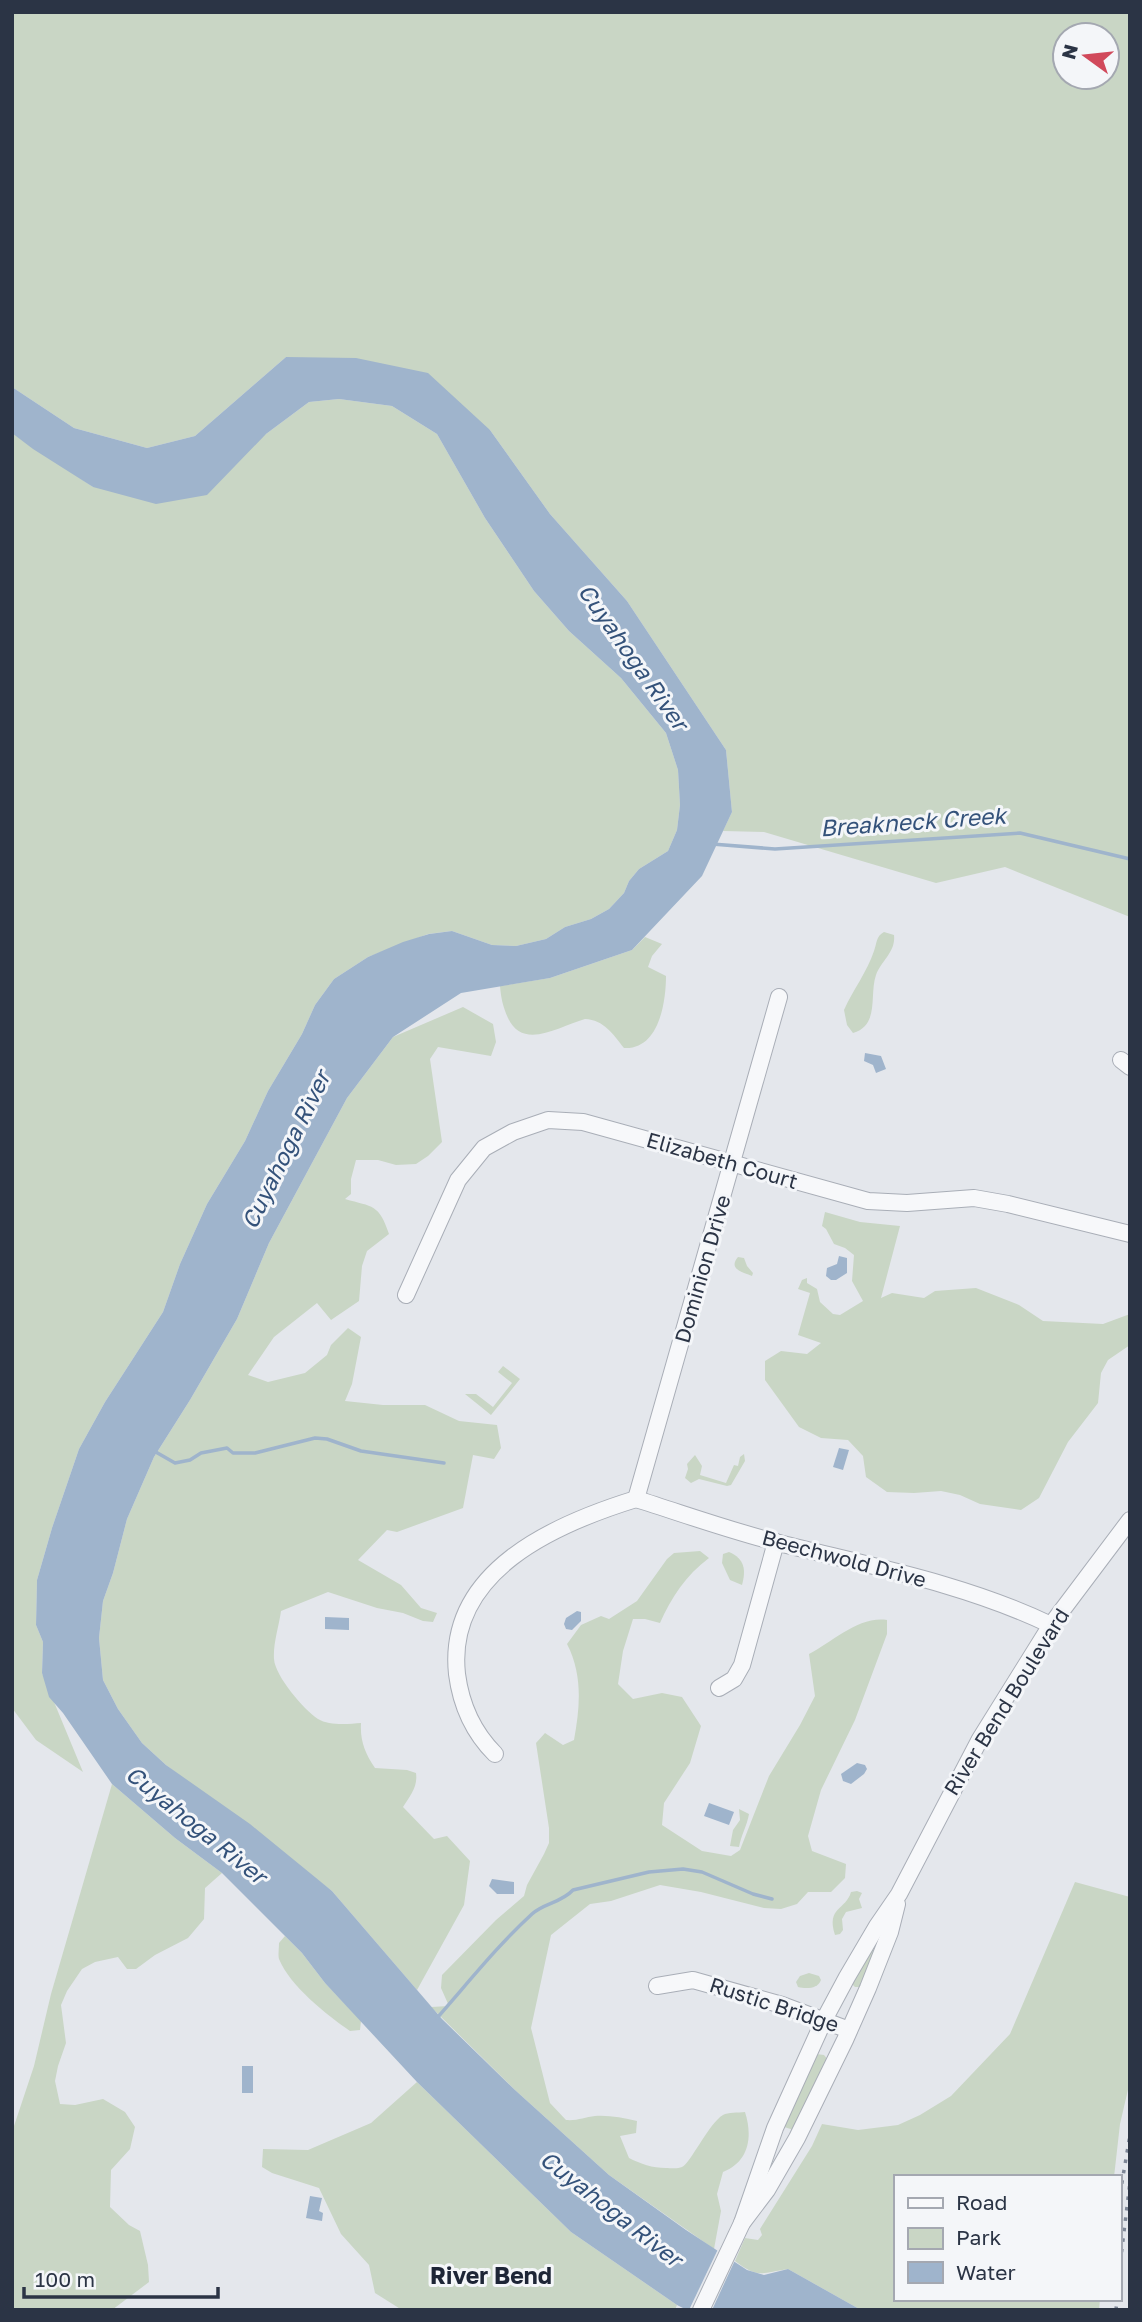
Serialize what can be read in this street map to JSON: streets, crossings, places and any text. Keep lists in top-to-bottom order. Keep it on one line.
{"streets":{"street":["Elizabeth Court","Dominion Drive","Beechwold Drive","River Bend Boulevard","Rustic Bridge"]},"crossings":[["Elizabeth Court","Dominion Drive"],["Dominion Drive","Beechwold Drive"],["Beechwold Drive","River Bend Boulevard"],["River Bend Boulevard","Rustic Bridge"]],"districts":["River Bend"],"water":["Cuyahoga River","Breakneck Creek"],"legend":["Road","Park","Water"],"scale_bar":"100 m","north":"left"}
